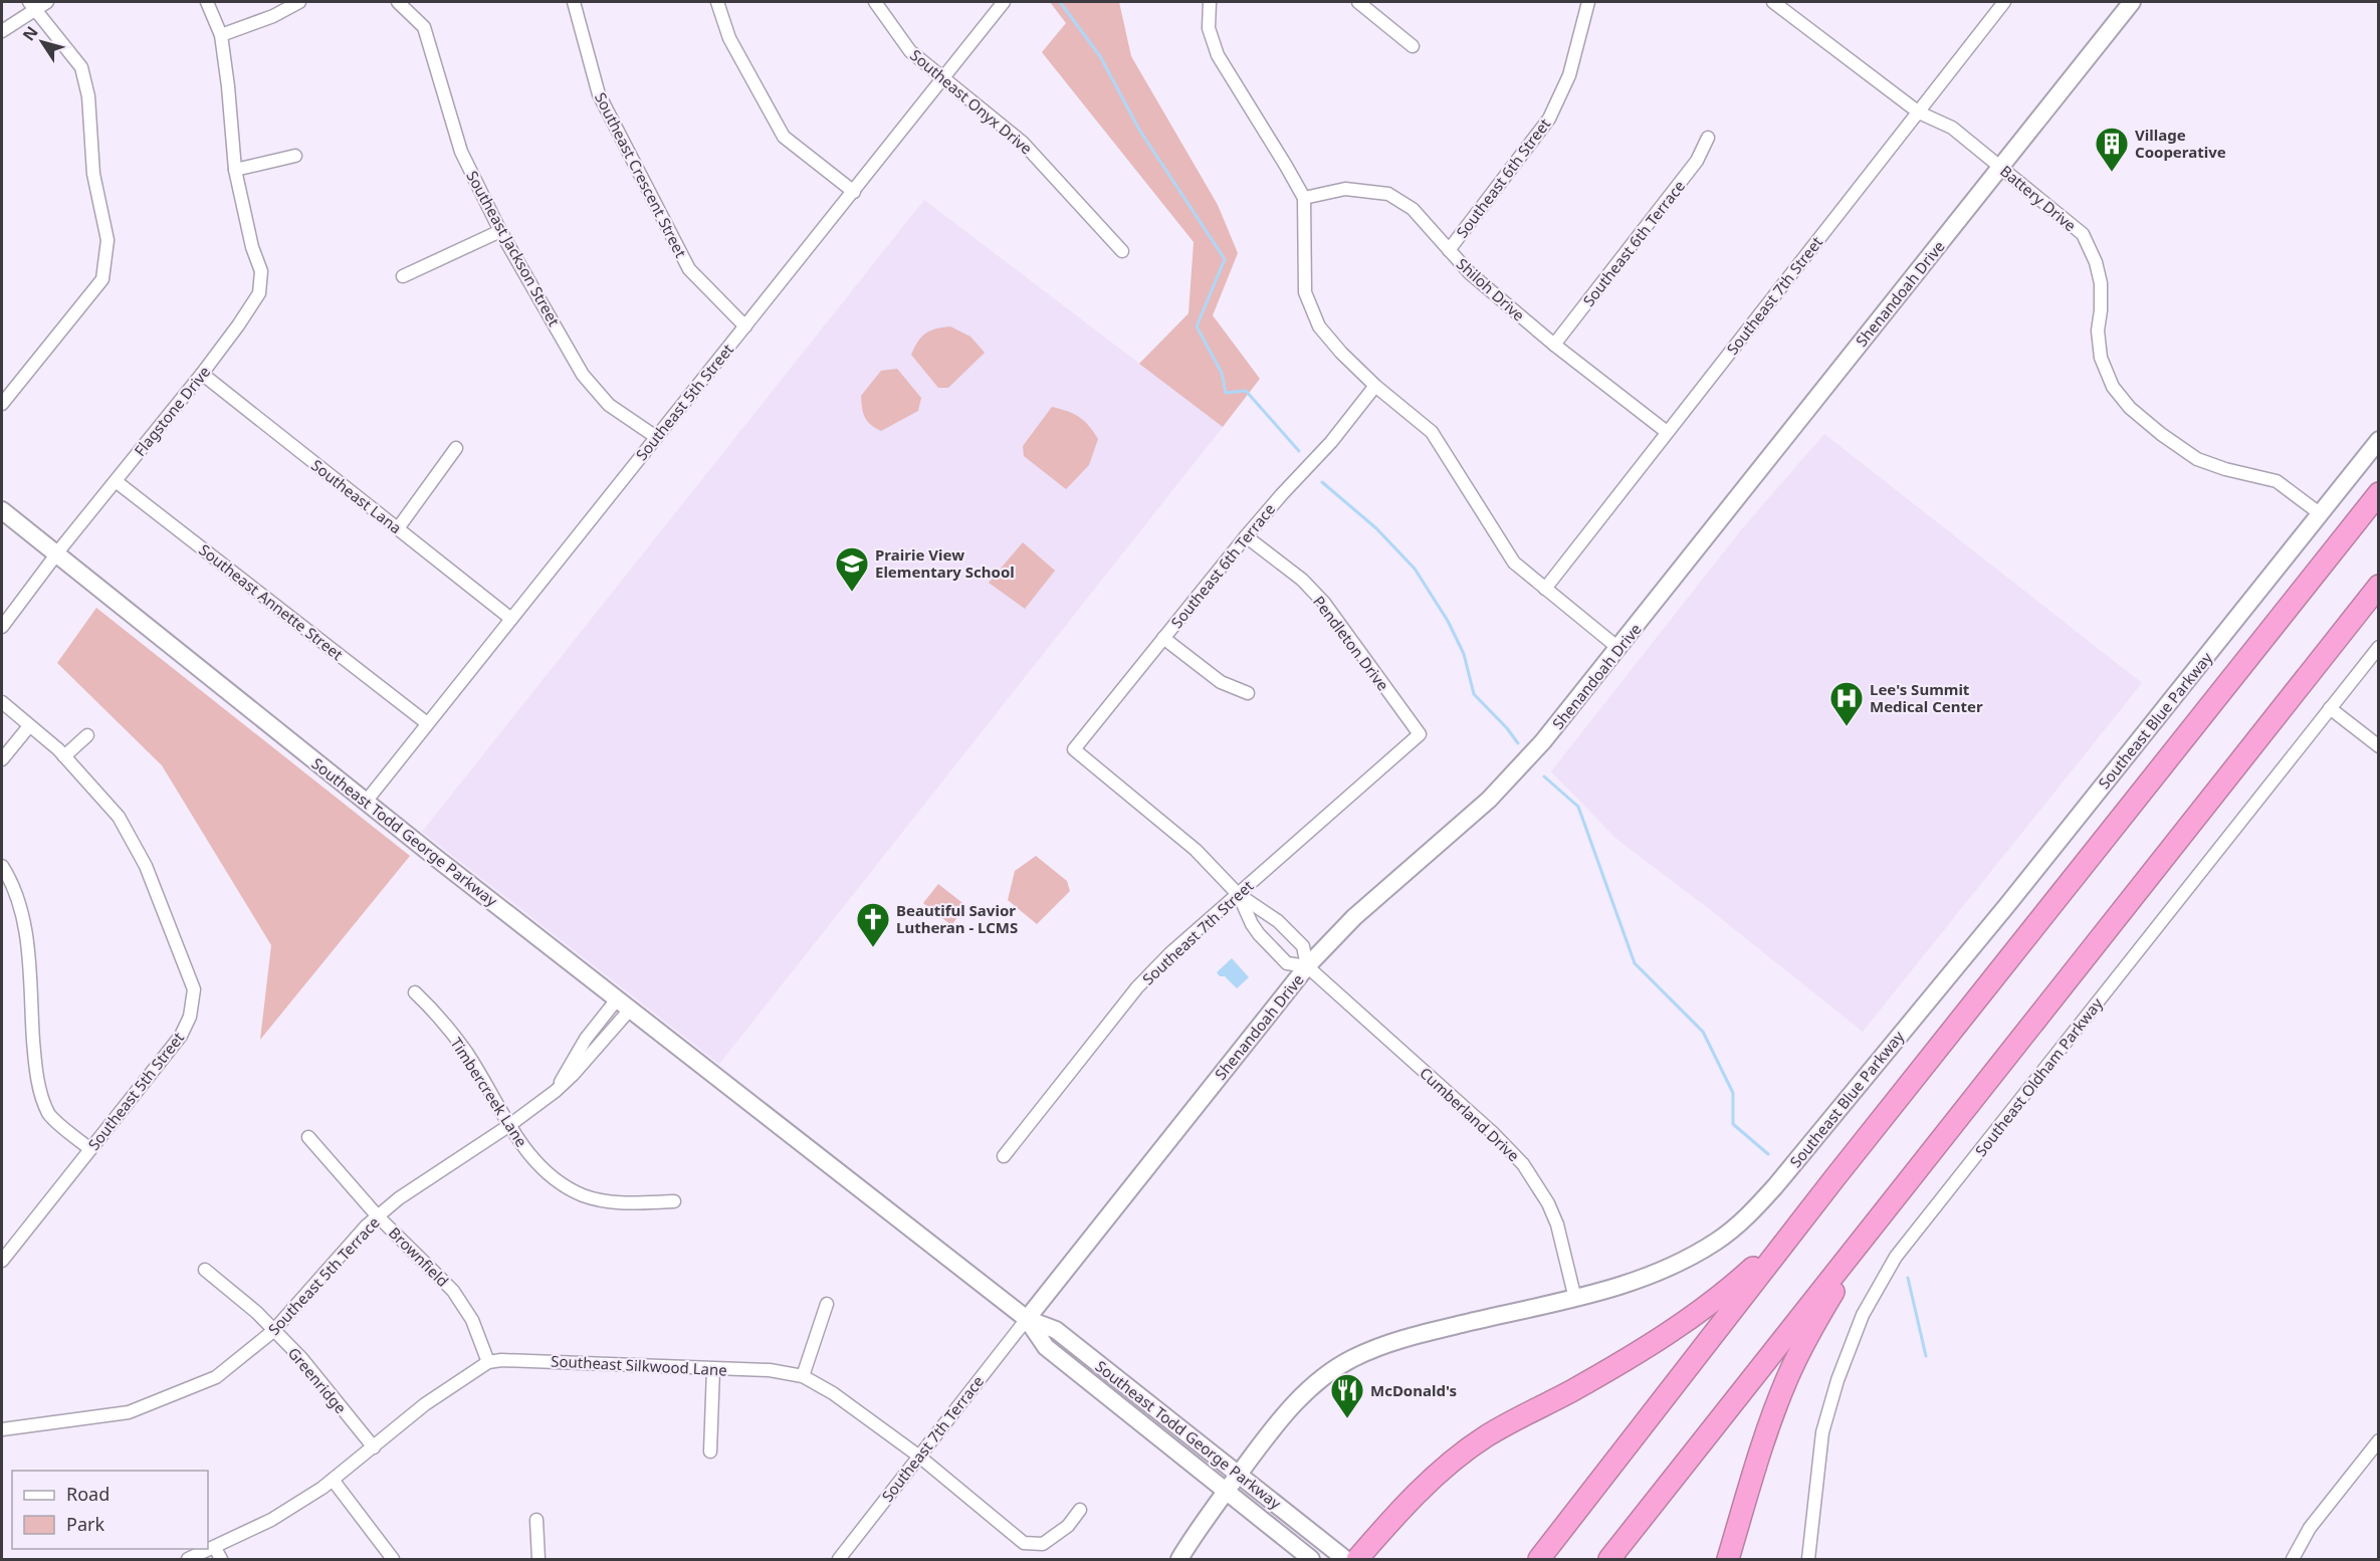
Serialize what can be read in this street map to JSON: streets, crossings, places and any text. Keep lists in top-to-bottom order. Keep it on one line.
{"streets":{"street":["Southeast Onyx Drive","Southeast Crescent Street","Southeast 6th Street","Battery Drive","Southeast 6th Terrace","Southeast Jackson Street","Shiloh Drive","Shenandoah Drive","Southeast 7th Street","Southeast 5th Street","Flagstone Drive","Southeast Lana","Southeast Annette Street","Pendleton Drive","Southeast Blue Parkway","Southeast Todd George Parkway","Southeast Oldham Parkway","Timbercreek Lane","Cumberland Drive","Brownfield","Southeast 5th Terrace","Southeast Silkwood Lane","Greenridge","Southeast 7th Terrace"]},"crossings":[["Southeast Onyx Drive","Southeast 5th Street"],["Southeast Crescent Street","Southeast 5th Street"],["Southeast 6th Street","Shiloh Drive"],["Battery Drive","Shenandoah Drive"],["Battery Drive","Southeast 7th Street"],["Battery Drive","Southeast Blue Parkway"],["Southeast 6th Terrace","Shiloh Drive"],["Southeast 6th Terrace","Pendleton Drive"],["Southeast 6th Terrace","Cumberland Drive"],["Southeast Jackson Street","Southeast 5th Street"],["Shiloh Drive","Southeast 7th Street"],["Shenandoah Drive","Southeast Todd George Parkway"],["Shenandoah Drive","Cumberland Drive"],["Shenandoah Drive","Southeast 7th Terrace"],["Southeast 7th Street","Pendleton Drive"],["Southeast 7th Street","Cumberland Drive"],["Southeast 5th Street","Southeast Lana"],["Southeast 5th Street","Southeast Annette Street"],["Southeast 5th Street","Southeast Todd George Parkway"],["Flagstone Drive","Southeast Lana"],["Flagstone Drive","Southeast Annette Street"],["Flagstone Drive","Southeast Todd George Parkway"],["Southeast Blue Parkway","Southeast Todd George Parkway"],["Southeast Blue Parkway","Cumberland Drive"],["Southeast Todd George Parkway","Southeast 5th Terrace"],["Southeast Todd George Parkway","Southeast 7th Terrace"],["Timbercreek Lane","Southeast 5th Terrace"],["Brownfield","Southeast 5th Terrace"],["Brownfield","Southeast Silkwood Lane"],["Southeast 5th Terrace","Greenridge"],["Southeast Silkwood Lane","Southeast 7th Terrace"]],"places":{"building":["Village Cooperative"],"school or university":["Prairie View Elementary School"],"hospital":["Lee's Summit Medical Center"],"church":["Beautiful Savior Lutheran - LCMS"],"restaurant":["McDonald's"]},"legend":["Road","Park"],"north":"top left"}
